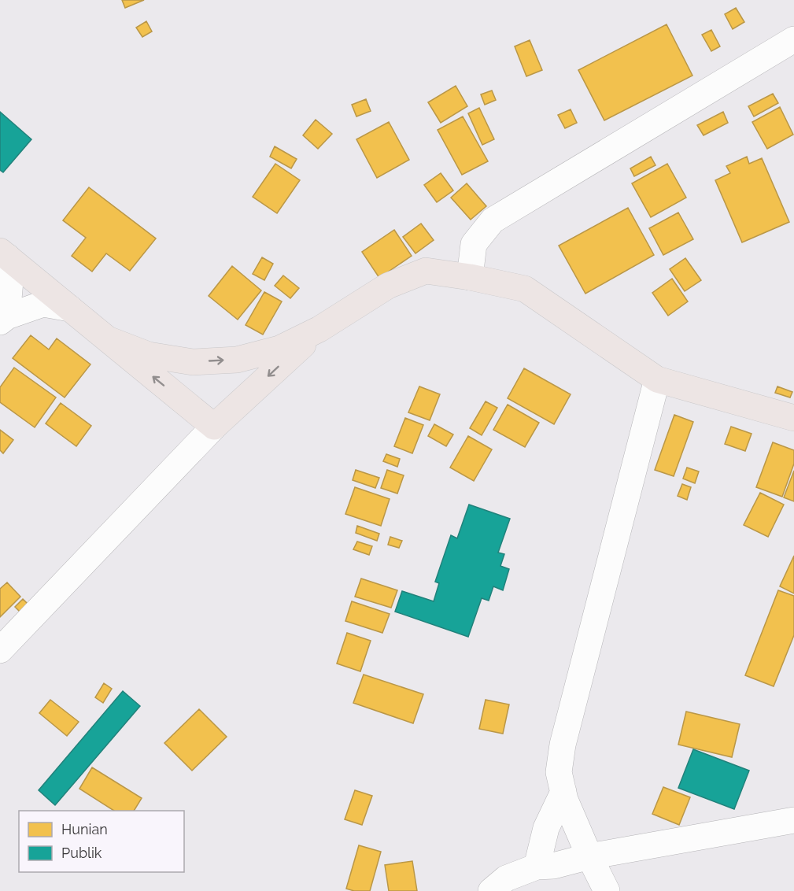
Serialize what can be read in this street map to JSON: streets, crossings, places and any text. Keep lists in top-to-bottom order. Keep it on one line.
{"legend":["Hunian","Publik"]}
